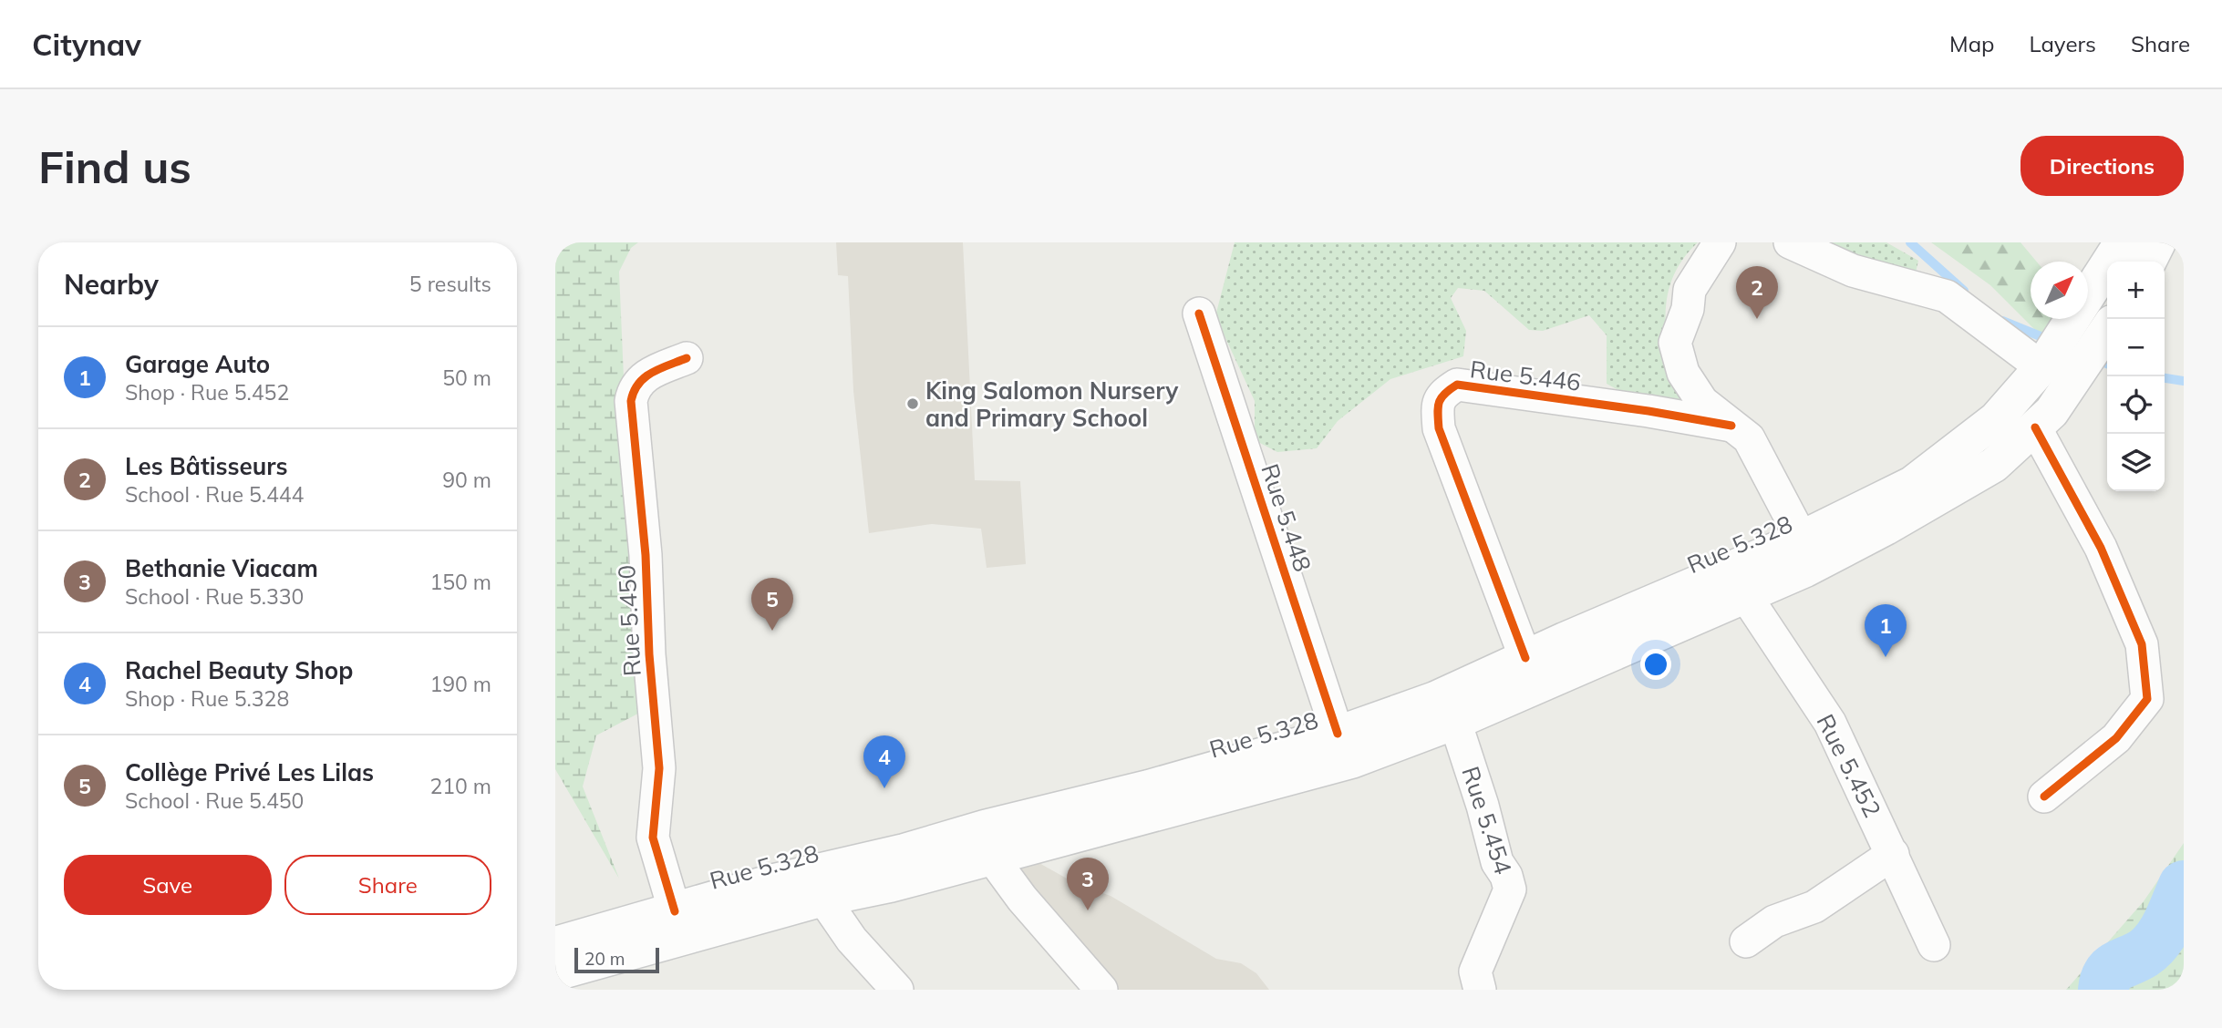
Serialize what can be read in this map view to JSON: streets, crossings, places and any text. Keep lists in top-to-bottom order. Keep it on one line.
{"streets":{"main road":["Rue 5.328"],"street":["Rue 5.446","Rue 5.448","Rue 5.450","Rue 5.452","Rue 5.454"]},"crossings":[["Rue 5.446","Rue 5.328"],["Rue 5.448","Rue 5.328"],["Rue 5.328","Rue 5.450"],["Rue 5.328","Rue 5.452"],["Rue 5.328","Rue 5.454"]],"places":["King Salomon Nursery and Primary School"],"scale_bar":"20 m","north":"top right","page":{"header":"Citynav","nav":["Map","Layers","Share"],"buttons":["Directions",["Save","Share"]],"title":"Find us","heading":["Nearby","5 results"],"map_buttons":["+","−"],"pins":["2","5","1","4","3"],"list":[{"mark":"1","name":"Garage Auto","note":"Shop · Rue 5.452","value":"50 m"},{"mark":"2","name":"Les Bâtisseurs","note":"School · Rue 5.444","value":"90 m"},{"mark":"3","name":"Bethanie Viacam","note":"School · Rue 5.330","value":"150 m"},{"mark":"4","name":"Rachel Beauty Shop","note":"Shop · Rue 5.328","value":"190 m"},{"mark":"5","name":"Collège Privé Les Lilas","note":"School · Rue 5.450","value":"210 m"}],"scale":"20 m"}}
